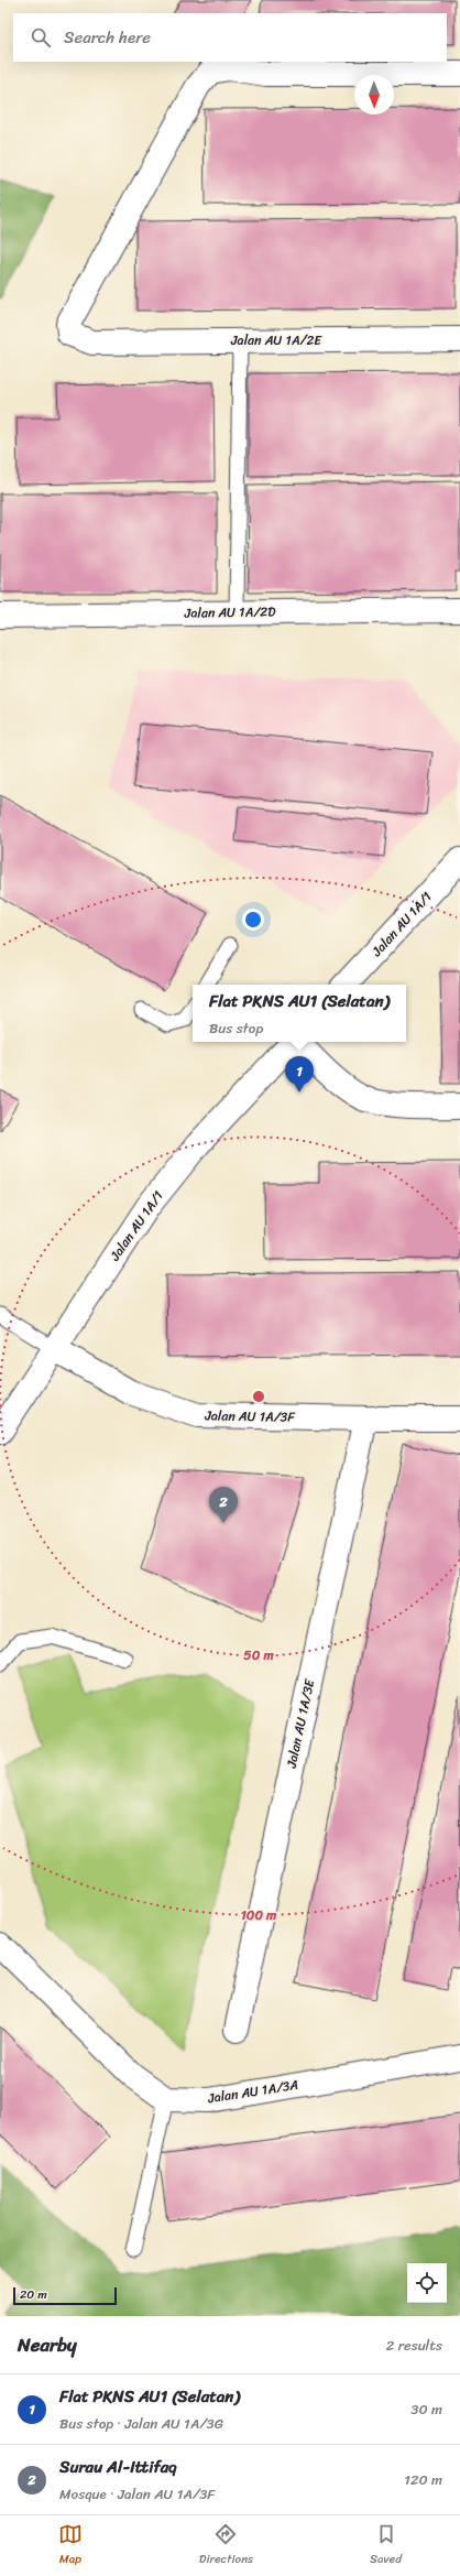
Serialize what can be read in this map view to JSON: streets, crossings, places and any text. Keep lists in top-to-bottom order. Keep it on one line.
{"streets":{"street":["Jalan AU 1A/2E","Jalan AU 1A/2D","Jalan AU 1A/1","Jalan AU 1A/3F","Jalan AU 1A/3E","Jalan AU 1A/3A"]},"crossings":[["Jalan AU 1A/1","Jalan AU 1A/3F"],["Jalan AU 1A/3F","Jalan AU 1A/3E"]],"scale_bar":"20 m","north":"bottom","page":{"search":"Search here","popup":["Flat PKNS AU1 (Selatan)","Bus stop"],"pins":["1","2"],"scale":"20 m","heading":["Nearby","2 results"],"list":[{"mark":"1","name":"Flat PKNS AU1 (Selatan)","note":"Bus stop · Jalan AU 1A/3G","value":"30 m"},{"mark":"2","name":"Surau Al-Ittifaq","note":"Mosque · Jalan AU 1A/3F","value":"120 m"}],"nav":["Map","Directions","Saved"]},"rings":["50 m","100 m"]}
